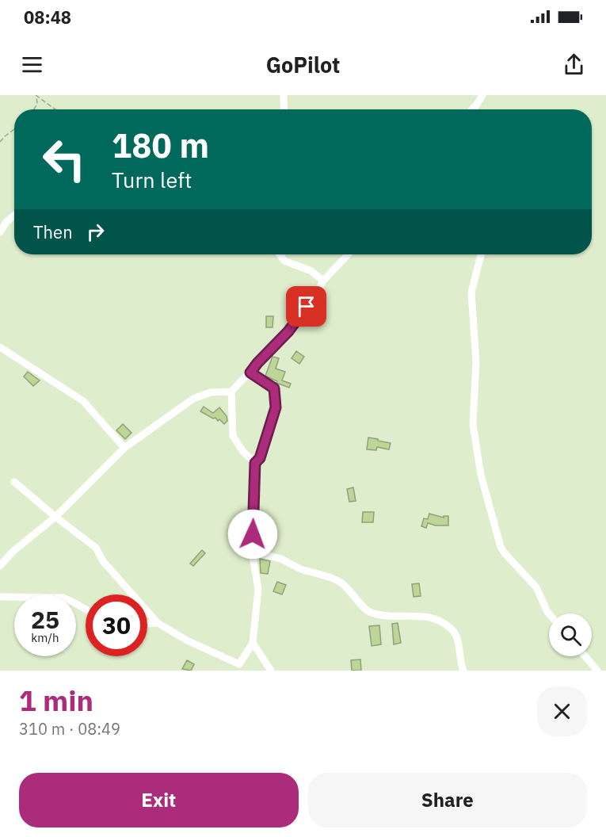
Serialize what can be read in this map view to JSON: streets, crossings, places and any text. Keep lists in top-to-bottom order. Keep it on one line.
{"page":{"status":"08:48","header":"GoPilot","turn":["180 m","Turn left"],"then":"Then","speed":"25 km/h","limit":"30","heading":["1 min","310 m · 08:49"],"buttons":["Exit","Share"]}}
